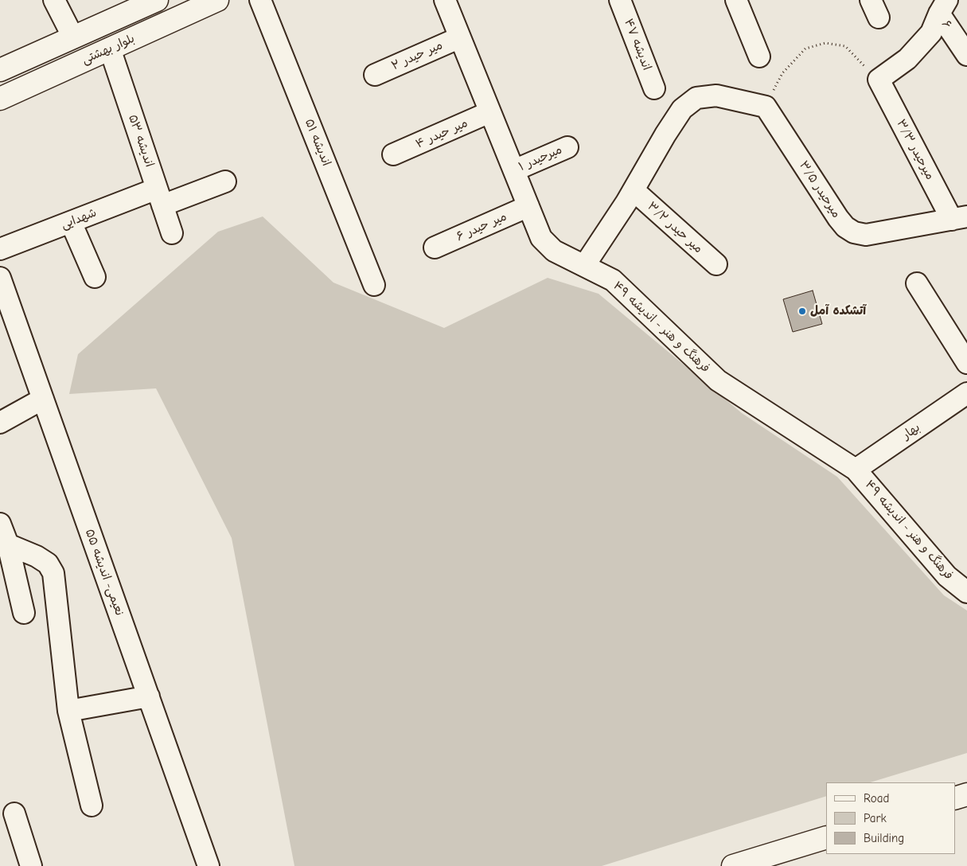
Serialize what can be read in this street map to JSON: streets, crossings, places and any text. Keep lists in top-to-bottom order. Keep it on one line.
{"streets":{"main road":["بلوار بهشتی"],"street":["۶","اندیشه ۴۷","میر حیدر ۲","میر حیدر ۴","اندیشه ۵۳","اندیشه ۵۱","میرحیدر ۳/۳","میرحیدر ۱","میرحیدر ۳/۵","شهدایی","میر حیدر ۶","میر حیدر ۳/۲","فرهنگ و هنر - اندیشه ۴۹","بهار","نعیمی- اندیشه ۵۵"]},"crossings":[["بلوار بهشتی","اندیشه ۵۳"],["میر حیدر ۲","فرهنگ و هنر - اندیشه ۴۹"],["میر حیدر ۴","فرهنگ و هنر - اندیشه ۴۹"],["اندیشه ۵۳","شهدایی"],["میرحیدر ۳/۳","میرحیدر ۳/۵"],["میرحیدر ۱","فرهنگ و هنر - اندیشه ۴۹"],["میر حیدر ۶","فرهنگ و هنر - اندیشه ۴۹"],["فرهنگ و هنر - اندیشه ۴۹","بهار"]],"places":["آتشکده آمل"],"legend":["Road","Park","Building"]}
